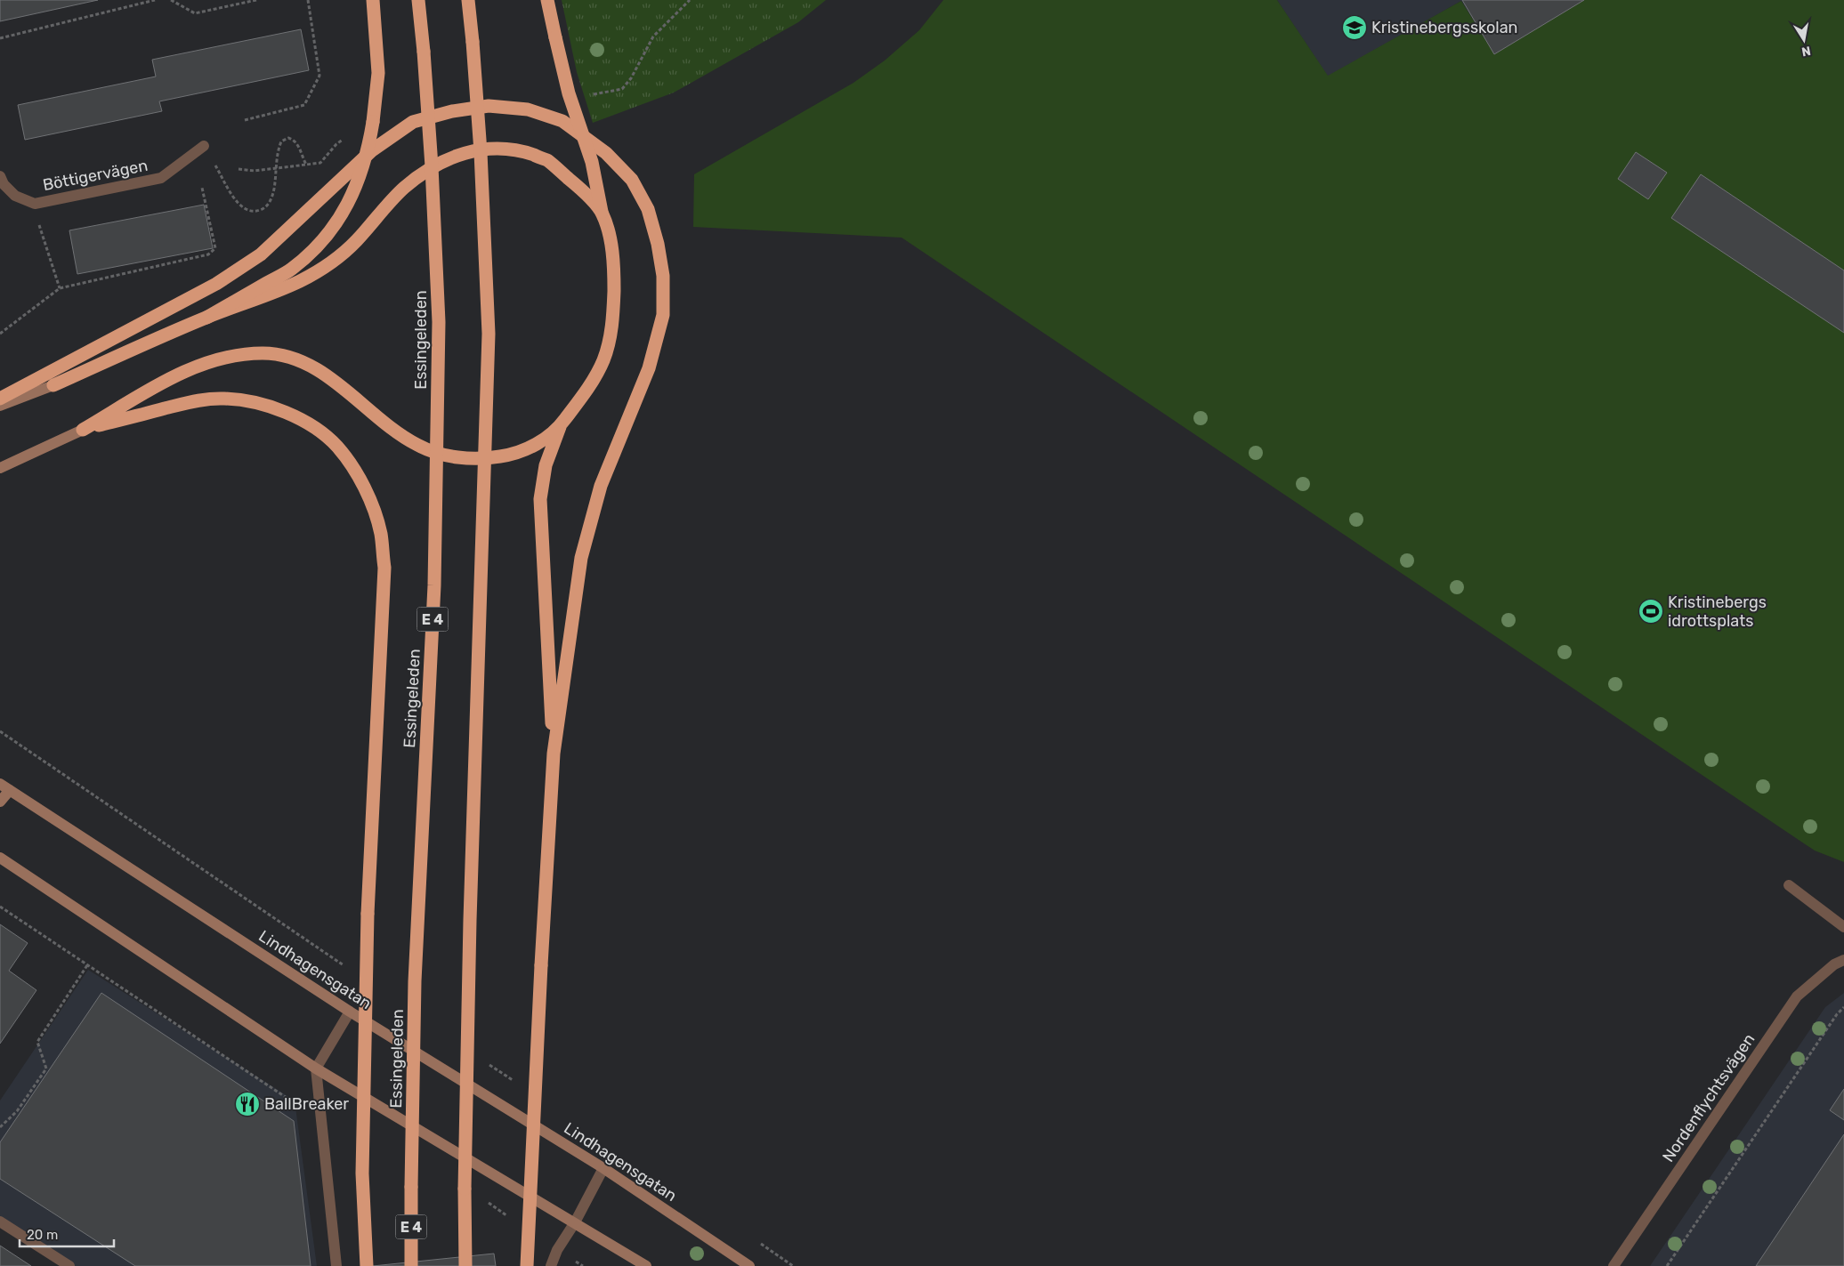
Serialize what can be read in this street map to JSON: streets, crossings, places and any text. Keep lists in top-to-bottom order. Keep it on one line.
{"streets":{"highway":["Essingeleden","E 4"],"street":["Böttigervägen","Lindhagensgatan","Nordenflychtsvägen"]},"places":{"school or university":["Kristinebergsskolan"],"sports":["Kristinebergs idrottsplats"],"restaurant":["BallBreaker"]},"scale_bar":"20 m","north":"bottom"}
